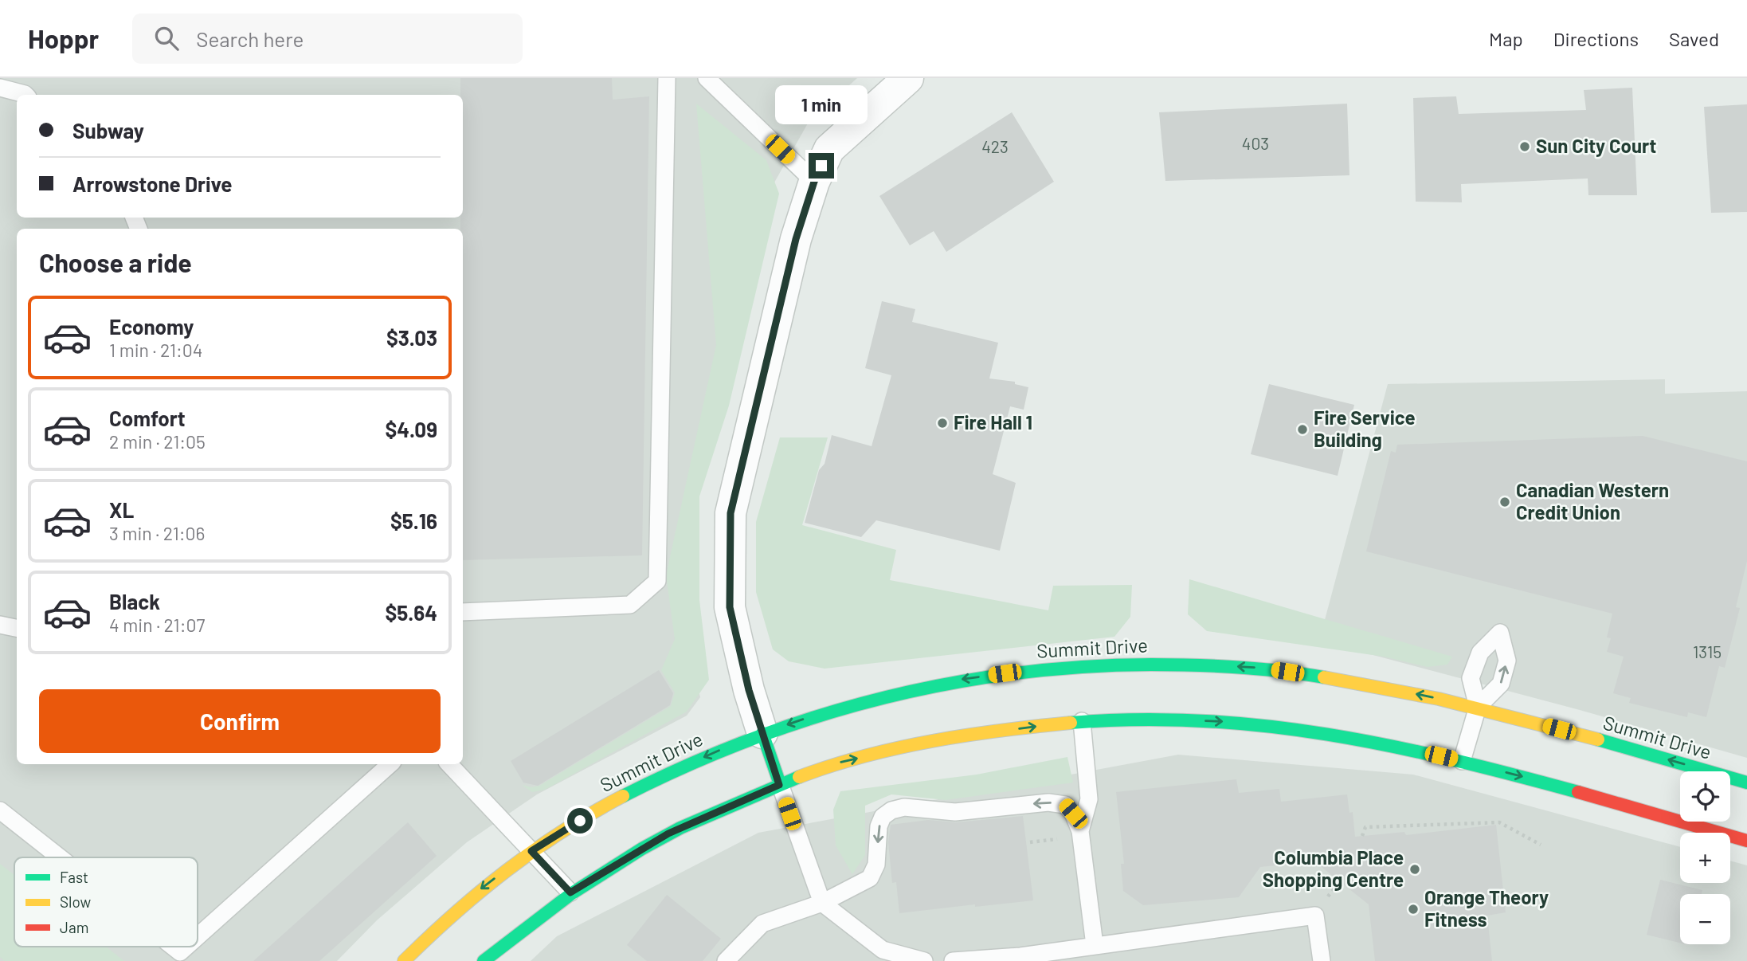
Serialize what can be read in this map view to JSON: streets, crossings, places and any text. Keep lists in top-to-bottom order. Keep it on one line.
{"streets":{"main road":["Summit Drive"]},"places":["Sun City Court","Fire Hall 1","Fire Service Building","Canadian Western Credit Union","Columbia Place Shopping Centre","Orange Theory Fitness"],"house_numbers":["403","423","1315"],"legend":["Fast","Slow","Jam"],"page":{"header":"Hoppr","search":"Search here","nav":["Map","Directions","Saved"],"bubble":"1 min","banner":["Subway","Arrowstone Drive"],"heading":"Choose a ride","list":[{"name":"Economy","note":"1 min · 21:04","value":"$3.03"},{"name":"Comfort","note":"2 min · 21:05","value":"$4.09"},{"name":"XL","note":"3 min · 21:06","value":"$5.16"},{"name":"Black","note":"4 min · 21:07","value":"$5.64"}],"buttons":"Confirm","map_buttons":["+","−"]}}
